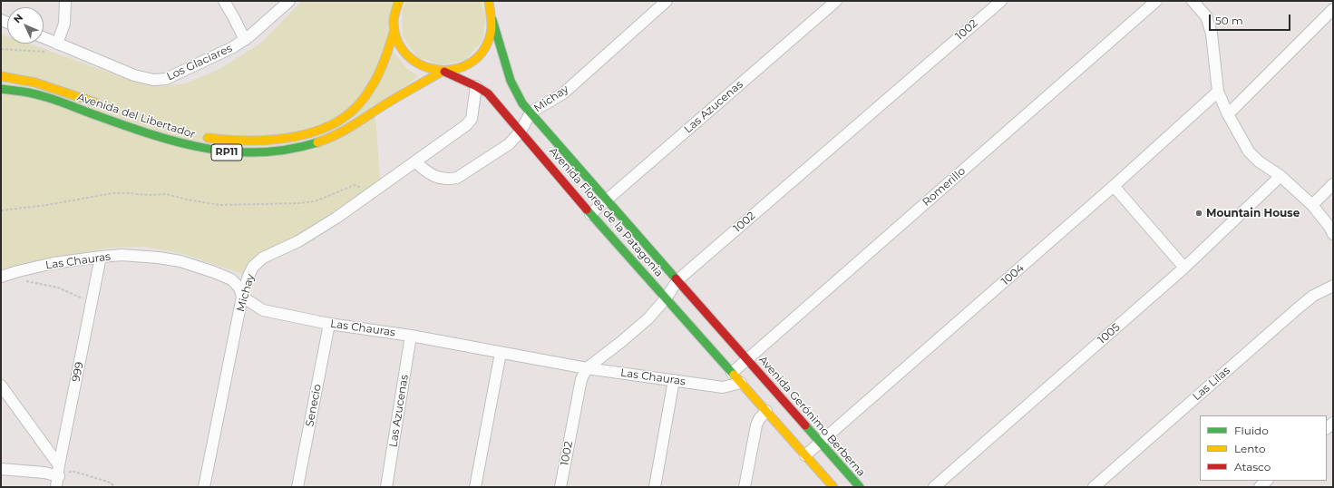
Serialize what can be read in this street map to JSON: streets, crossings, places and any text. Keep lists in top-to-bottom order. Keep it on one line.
{"streets":{"street":["1002","Los Glaciares","Michay","Las Azucenas","Avenida del Libertador","RP11","Romerillo","Avenida Flores de la Patagonia","Las Chauras","1004","1005","999","Las Lilas","Senecio","Avenida Gerónimo Berberna"]},"crossings":[["1002","Avenida Flores de la Patagonia"],["1002","Las Chauras"],["Michay","Avenida Flores de la Patagonia"],["Michay","Las Chauras"],["Las Azucenas","Avenida Flores de la Patagonia"],["Las Azucenas","Las Chauras"],["Avenida del Libertador","Avenida Flores de la Patagonia"],["Romerillo","Avenida Flores de la Patagonia"],["Romerillo","Avenida Gerónimo Berberna"],["Avenida Flores de la Patagonia","Las Chauras"],["Avenida Flores de la Patagonia","Avenida Gerónimo Berberna"],["Las Chauras","999"],["Las Chauras","Senecio"],["1004","Avenida Gerónimo Berberna"]],"places":["Mountain House"],"legend":["Fluido","Lento","Atasco"],"scale_bar":"50 m","north":"top left"}
